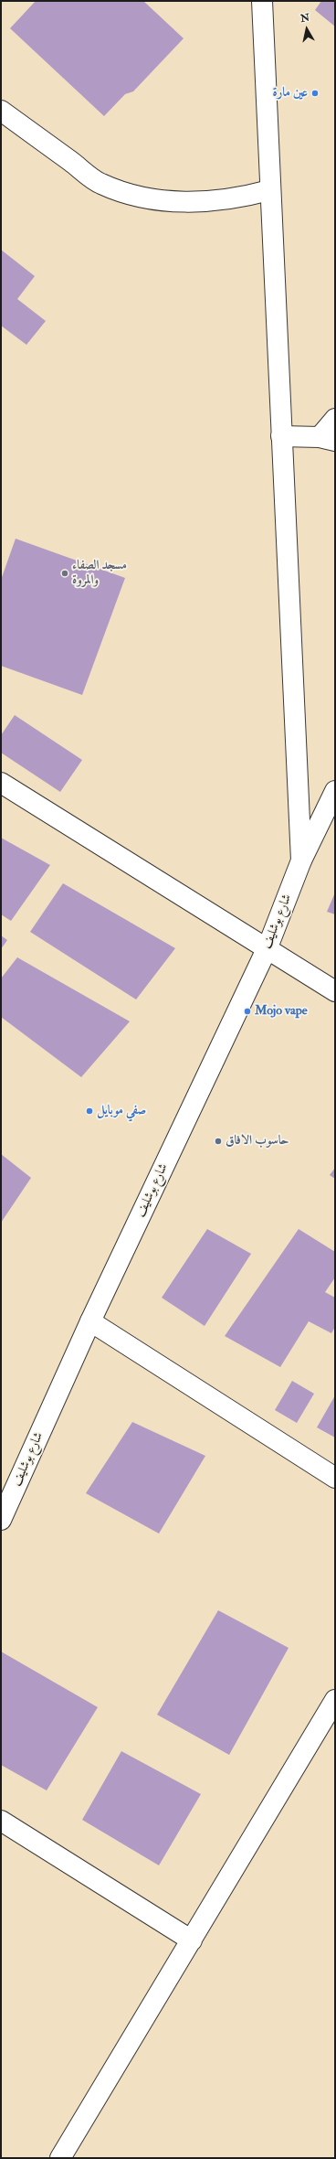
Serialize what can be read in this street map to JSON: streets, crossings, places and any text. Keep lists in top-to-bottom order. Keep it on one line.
{"streets":{"street":["شارع بوشليف"]},"places":["عين مارة","مسجد الصفاء والمروة","Mojo vape","صفي موبايل","حاسوب الافاق"],"north":"top"}
